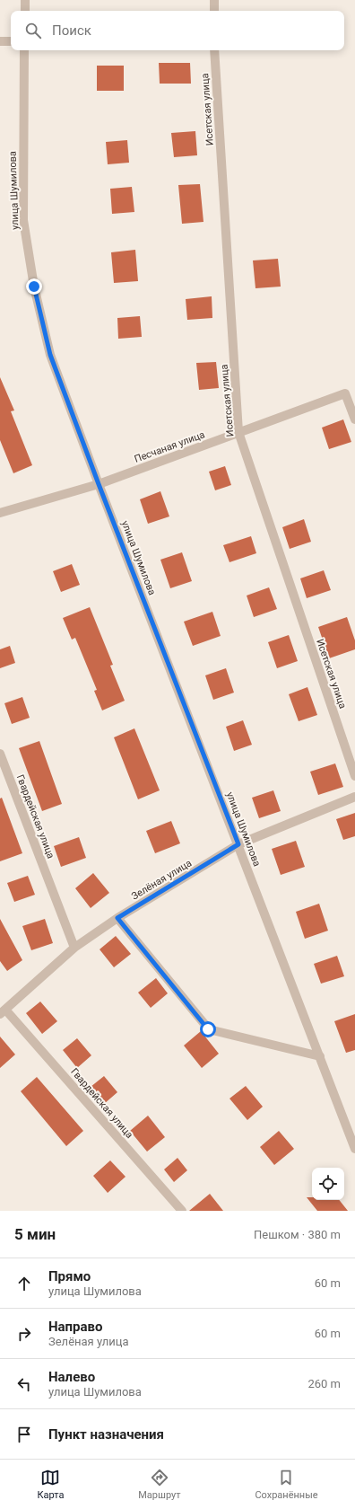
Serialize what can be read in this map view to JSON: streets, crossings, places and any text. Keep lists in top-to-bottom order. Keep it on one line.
{"streets":{"street":["Исетская улица","улица Шумилова","Песчаная улица","Гвардейская улица","Зелёная улица"]},"crossings":[["Исетская улица","Песчаная улица"],["улица Шумилова","Песчаная улица"],["улица Шумилова","Зелёная улица"],["Гвардейская улица","Зелёная улица"]],"page":{"search":"Поиск","heading":["5 мин","Пешком · 380 m"],"list":[["Прямо","улица Шумилова","60 m"],["Направо","Зелёная улица","60 m"],["Налево","улица Шумилова","260 m"],"Пункт назначения"],"nav":["Карта","Маршрут","Сохранённые"]}}
